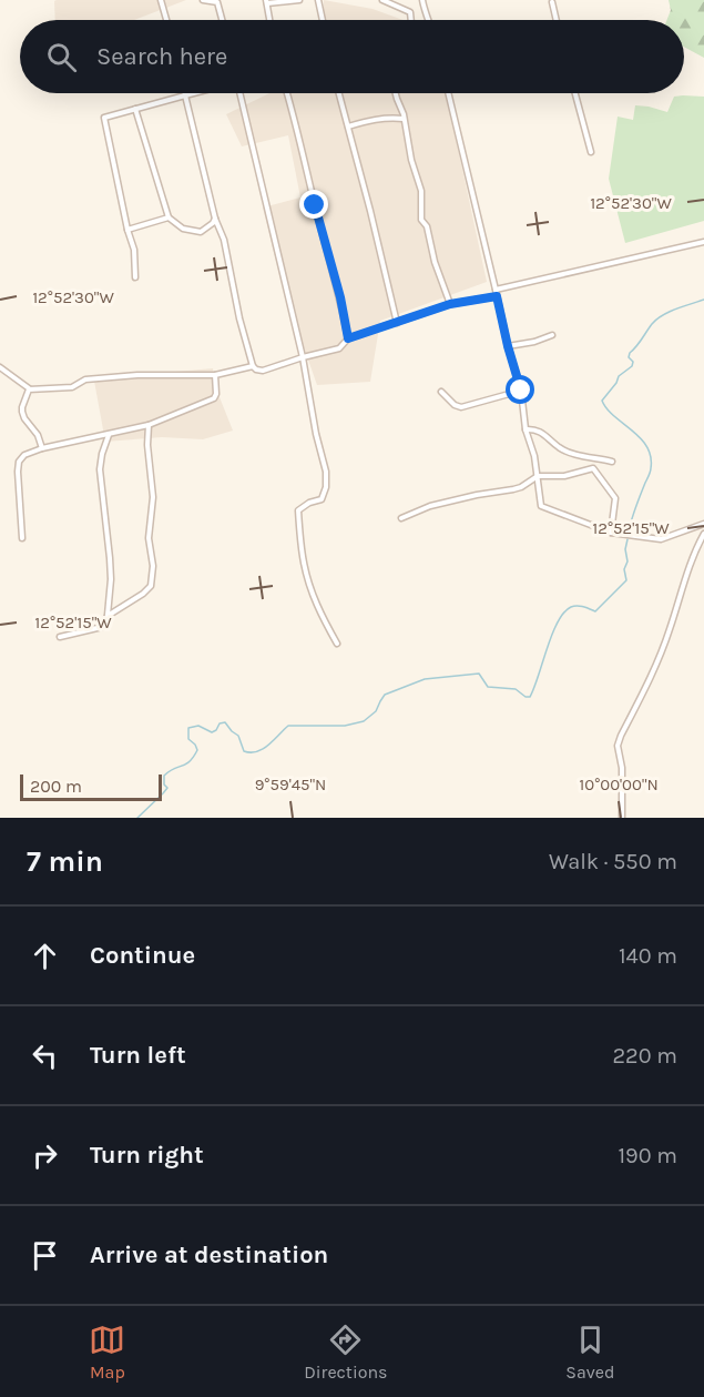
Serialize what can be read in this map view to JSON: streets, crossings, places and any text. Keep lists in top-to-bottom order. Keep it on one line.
{"scale_bar":"200 m","page":{"search":"Search here","scale":"200 m","heading":["7 min","Walk · 550 m"],"list":[["Continue","140 m"],["Turn left","220 m"],["Turn right","190 m"],"Arrive at destination"],"nav":["Map","Directions","Saved"]},"coordinates":["12°52'30\"W","12°52'15\"W","9°59'45\"N","10°00'00\"N"]}
